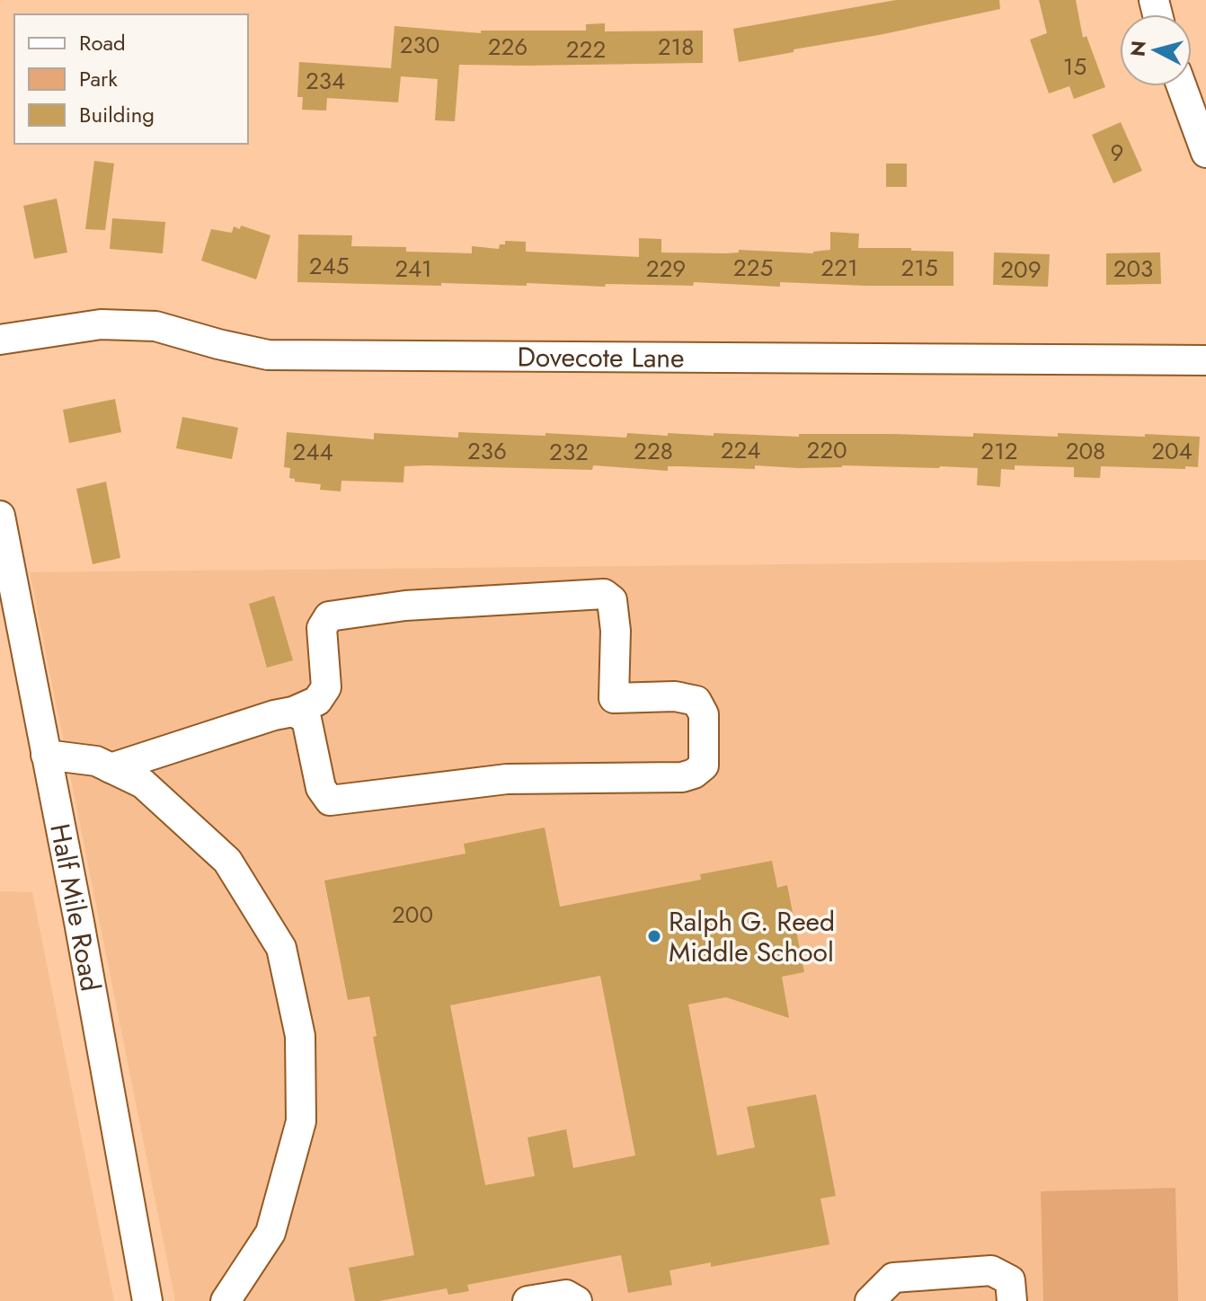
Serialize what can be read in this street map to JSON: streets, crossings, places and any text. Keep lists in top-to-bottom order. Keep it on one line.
{"streets":{"street":["Dovecote Lane","Half Mile Road"]},"places":["Ralph G. Reed Middle School"],"house_numbers":["230","226","218","222","15","234","9","245","225","221","215","241","229","203","209","224","220","236","228","212","208","204","244","232","200"],"legend":["Road","Park","Building"],"north":"left"}
